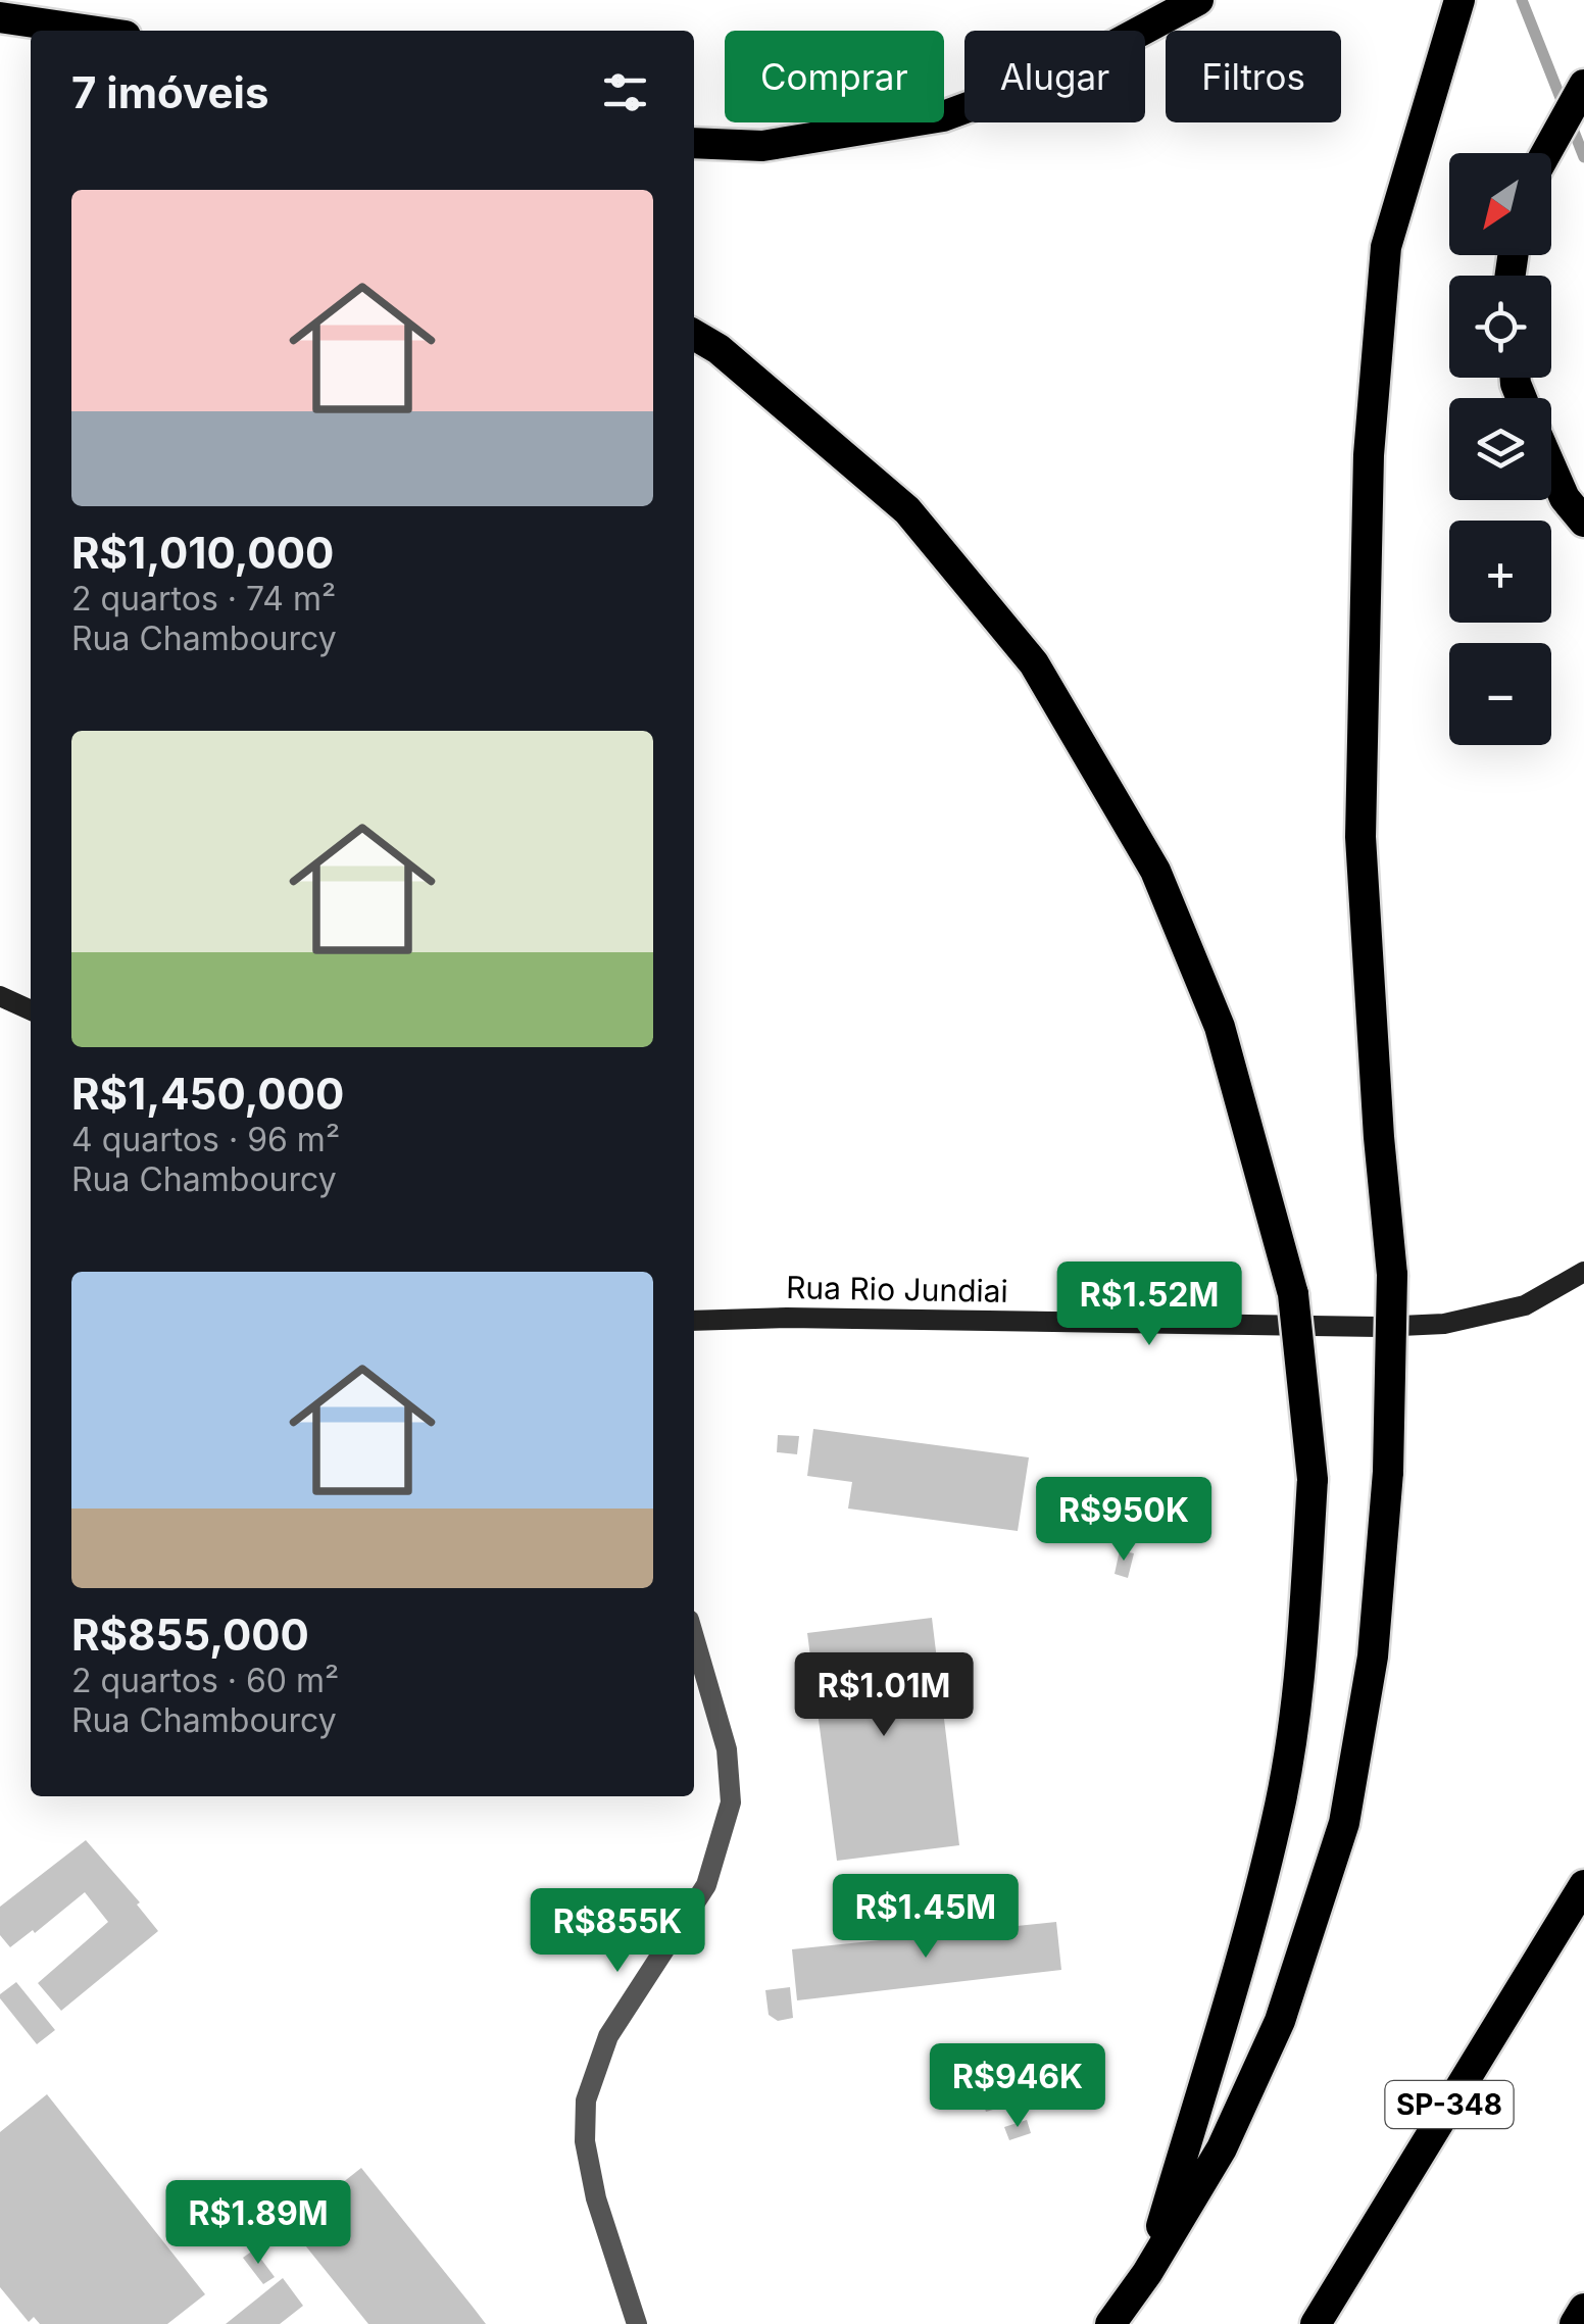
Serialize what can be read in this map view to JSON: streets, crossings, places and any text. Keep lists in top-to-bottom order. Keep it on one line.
{"streets":{"highway":["SP-348"],"main road":["Rua Rio Jundiai"]},"north":"bottom left","page":{"chip":["Comprar","Alugar","Filtros"],"heading":"7 imóveis","map_buttons":["+","−"],"list":[{"name":"R$1,010,000","note":"2 quartos · 74 m² · Rua Chambourcy"},{"name":"R$1,450,000","note":"4 quartos · 96 m² · Rua Chambourcy"},{"name":"R$855,000","note":"2 quartos · 60 m² · Rua Chambourcy"}],"price":["R$1.52M","R$950K","R$1.01M","R$1.45M","R$855K","R$946K","R$1.89M"]}}
